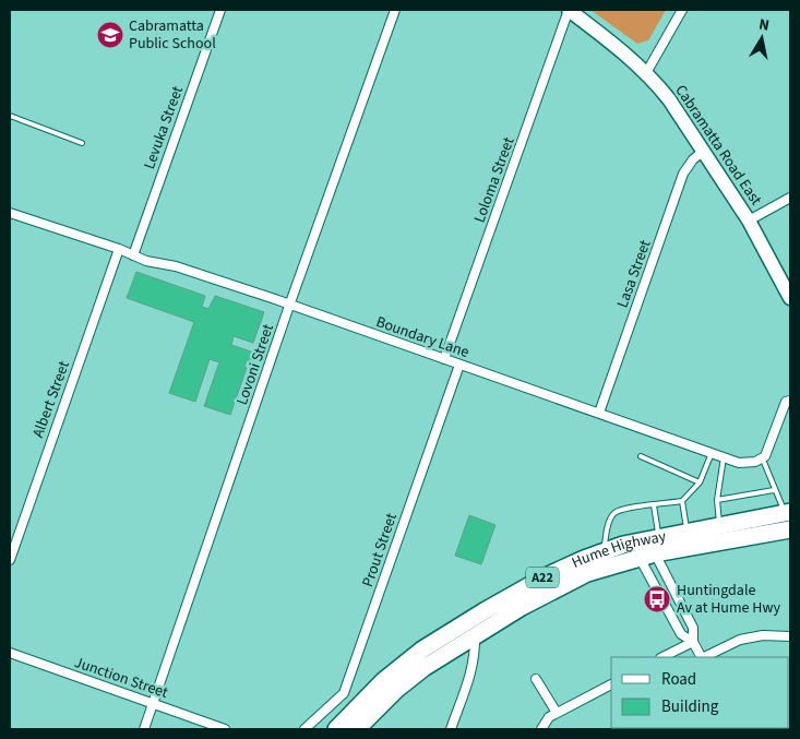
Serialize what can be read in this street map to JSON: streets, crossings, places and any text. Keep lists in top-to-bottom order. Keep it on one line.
{"streets":{"highway":["Hume Highway","A22"],"main road":["Cabramatta Road East"],"street":["Levuka Street","Loloma Street","Lasa Street","Boundary Lane","Lovoni Street","Albert Street","Prout Street","Junction Street"]},"crossings":[["Levuka Street","Boundary Lane"],["Cabramatta Road East","Loloma Street"],["Cabramatta Road East","Lasa Street"],["Loloma Street","Boundary Lane"],["Lasa Street","Boundary Lane"],["Boundary Lane","Lovoni Street"],["Boundary Lane","Albert Street"],["Boundary Lane","Prout Street"],["Lovoni Street","Junction Street"]],"places":{"school or university":["Cabramatta Public School"],"bus stop":["Huntingdale Av at Hume Hwy"]},"legend":["Road","Building"],"north":"top"}
